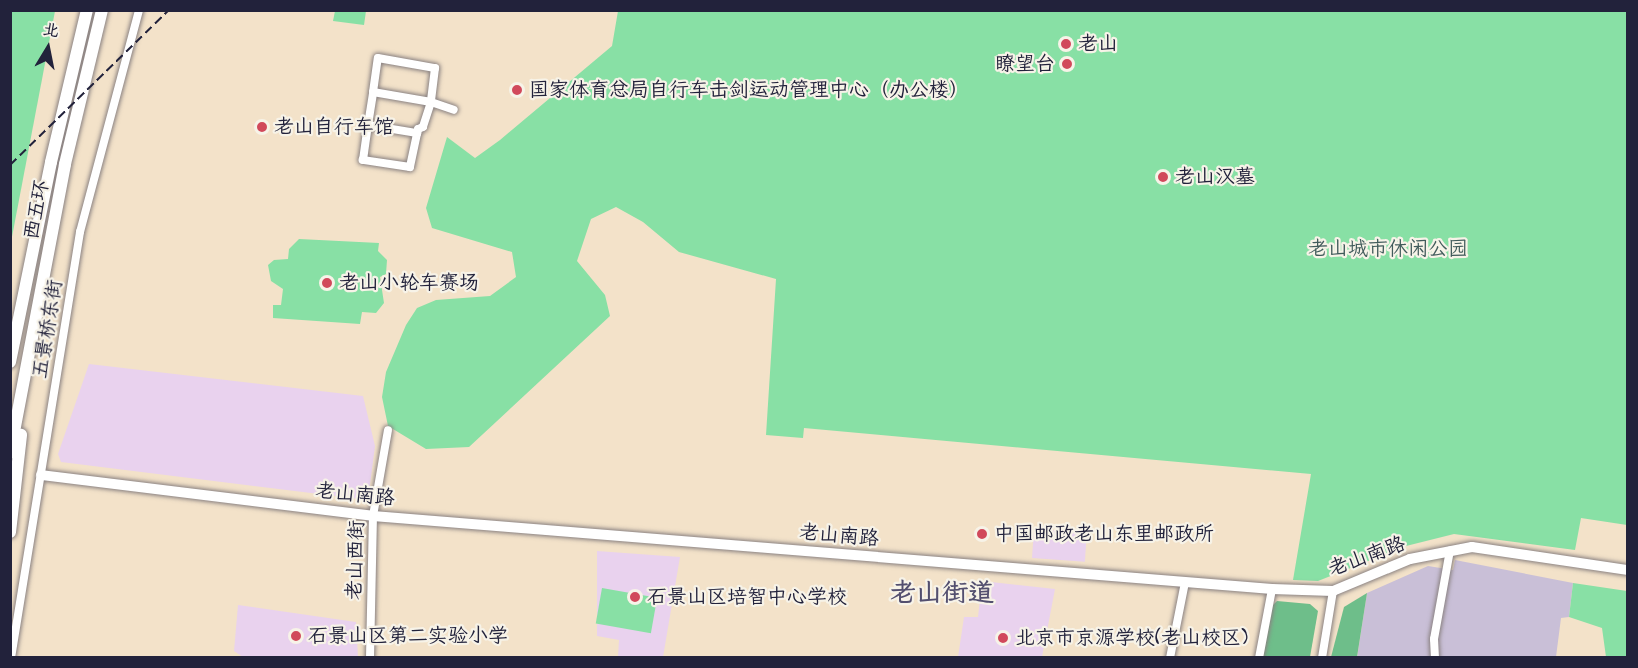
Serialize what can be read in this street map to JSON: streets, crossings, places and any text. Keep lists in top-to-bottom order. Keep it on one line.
{"streets":{"highway":["西五环"],"main road":["老山南路"],"street":["五景桥东街","老山西街"]},"crossings":[["五景桥东街","老山南路"],["老山南路","老山西街"]],"districts":["老山街道"],"parks":["老山城市休闲公园"],"places":["老山","瞭望台","国家体育总局自行车击剑运动管理中心（办公楼）","老山自行车馆","老山汉墓","老山小轮车赛场","中国邮政老山东里邮政所","石景山区培智中心学校","石景山区第二实验小学","北京市京源学校(老山校区)"],"north":"top"}
